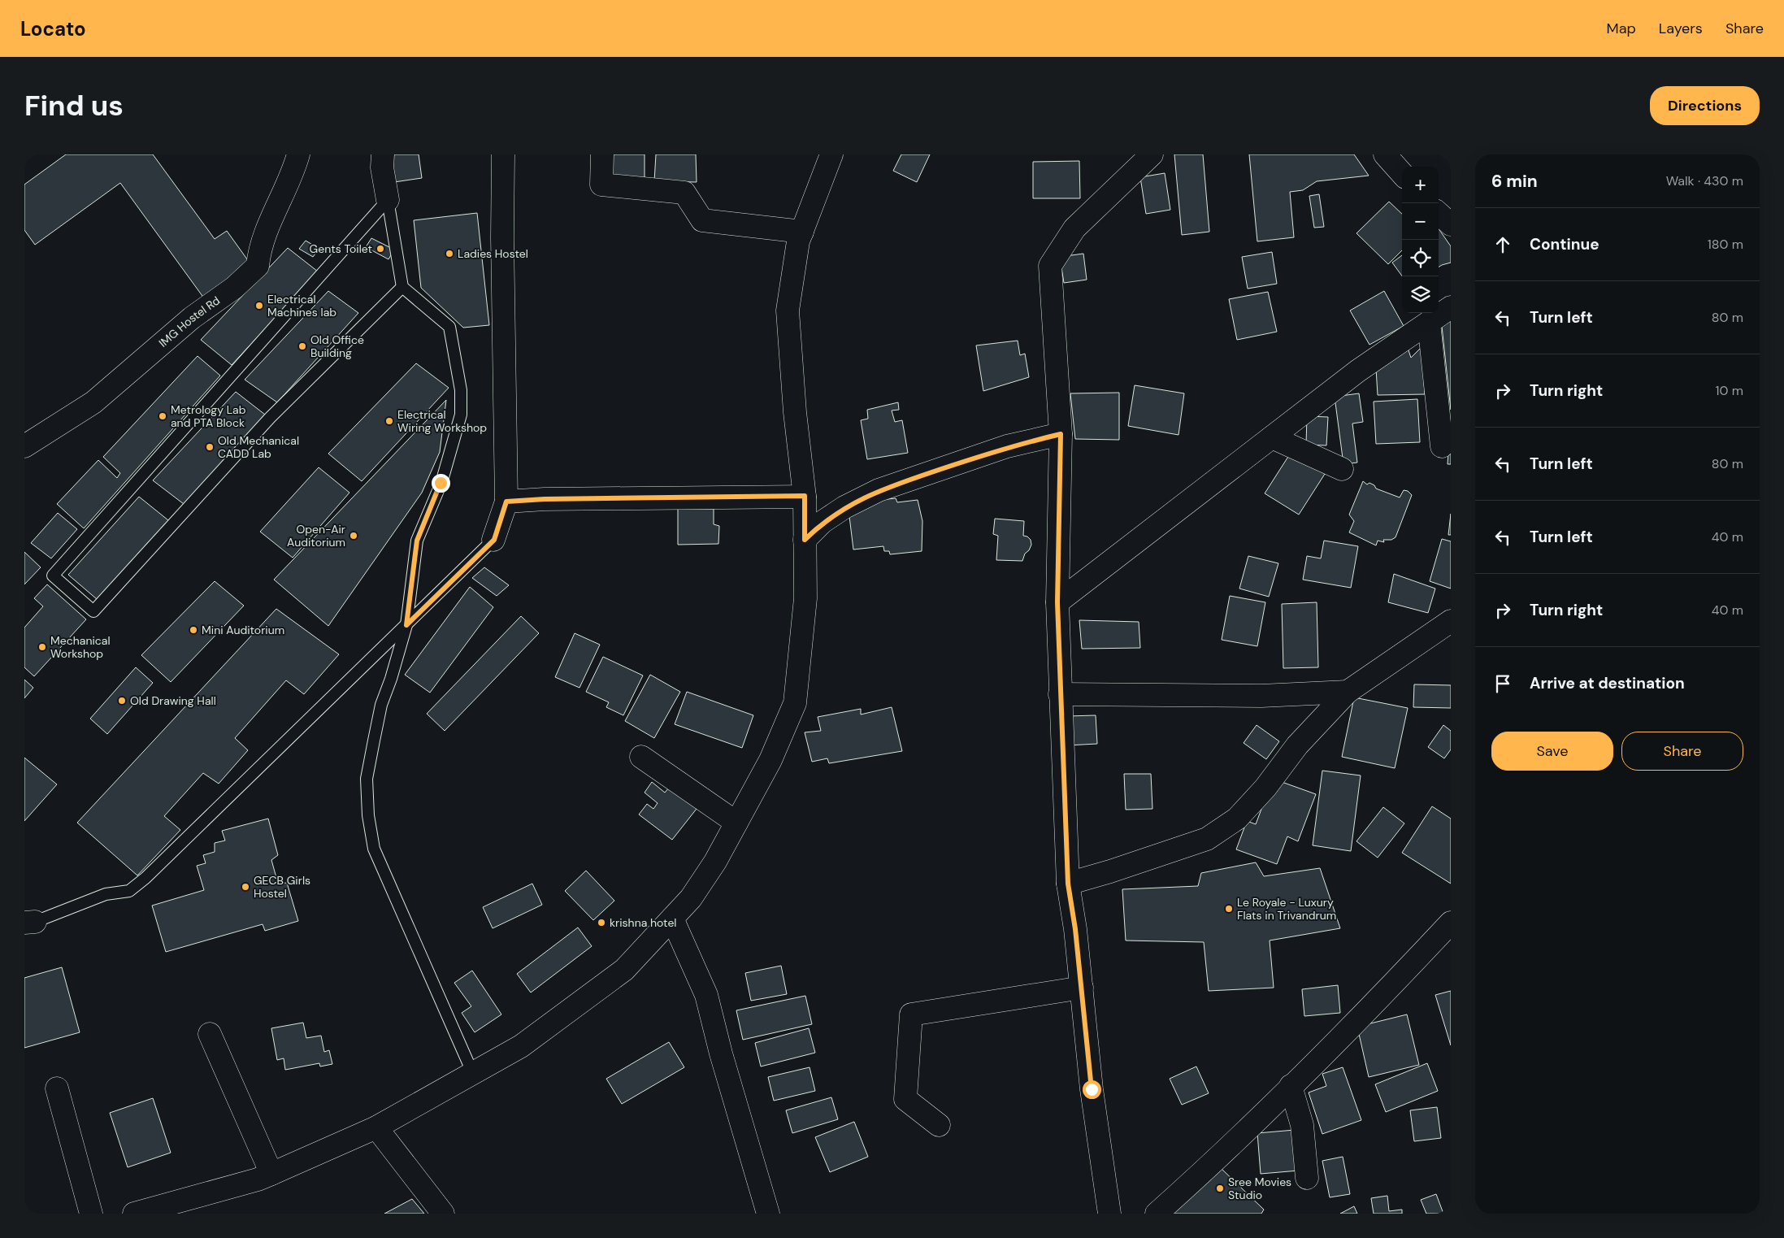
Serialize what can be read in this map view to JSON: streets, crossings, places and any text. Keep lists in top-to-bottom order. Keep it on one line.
{"streets":{"street":["IMG Hostel Rd"]},"places":["Gents Toilet","Ladies Hostel","Electrical Machines lab","Old Office Building","Metrology Lab and PTA Block","Electrical Wiring Workshop","Old Mechanical CADD Lab","Open-Air Auditorium","Mini Auditorium","Mechanical Workshop","Old Drawing Hall","GECB Girls Hostel","Le Royale - Luxury Flats in Trivandrum","krishna hotel","Sree Movies Studio"],"page":{"header":"Locato","nav":["Map","Layers","Share"],"buttons":["Directions",["Save","Share"]],"title":"Find us","heading":["6 min","Walk · 430 m"],"map_buttons":["+","−"],"list":[["Continue","180 m"],["Turn left","80 m"],["Turn right","10 m"],["Turn left","80 m"],["Turn left","40 m"],["Turn right","40 m"],"Arrive at destination"]}}
